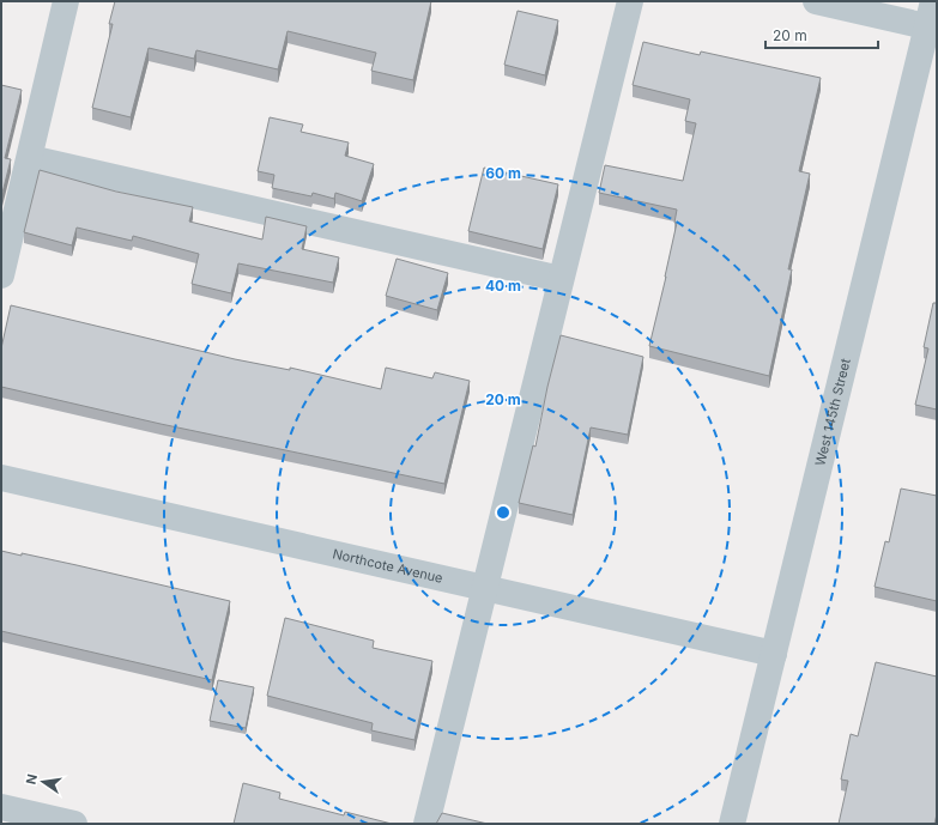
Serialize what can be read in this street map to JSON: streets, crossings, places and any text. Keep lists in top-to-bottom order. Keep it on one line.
{"streets":{"street":["West 145th Street","Northcote Avenue"]},"crossings":[["West 145th Street","Northcote Avenue"]],"scale_bar":"20 m","north":"left","rings":["60 m","40 m","20 m"]}
